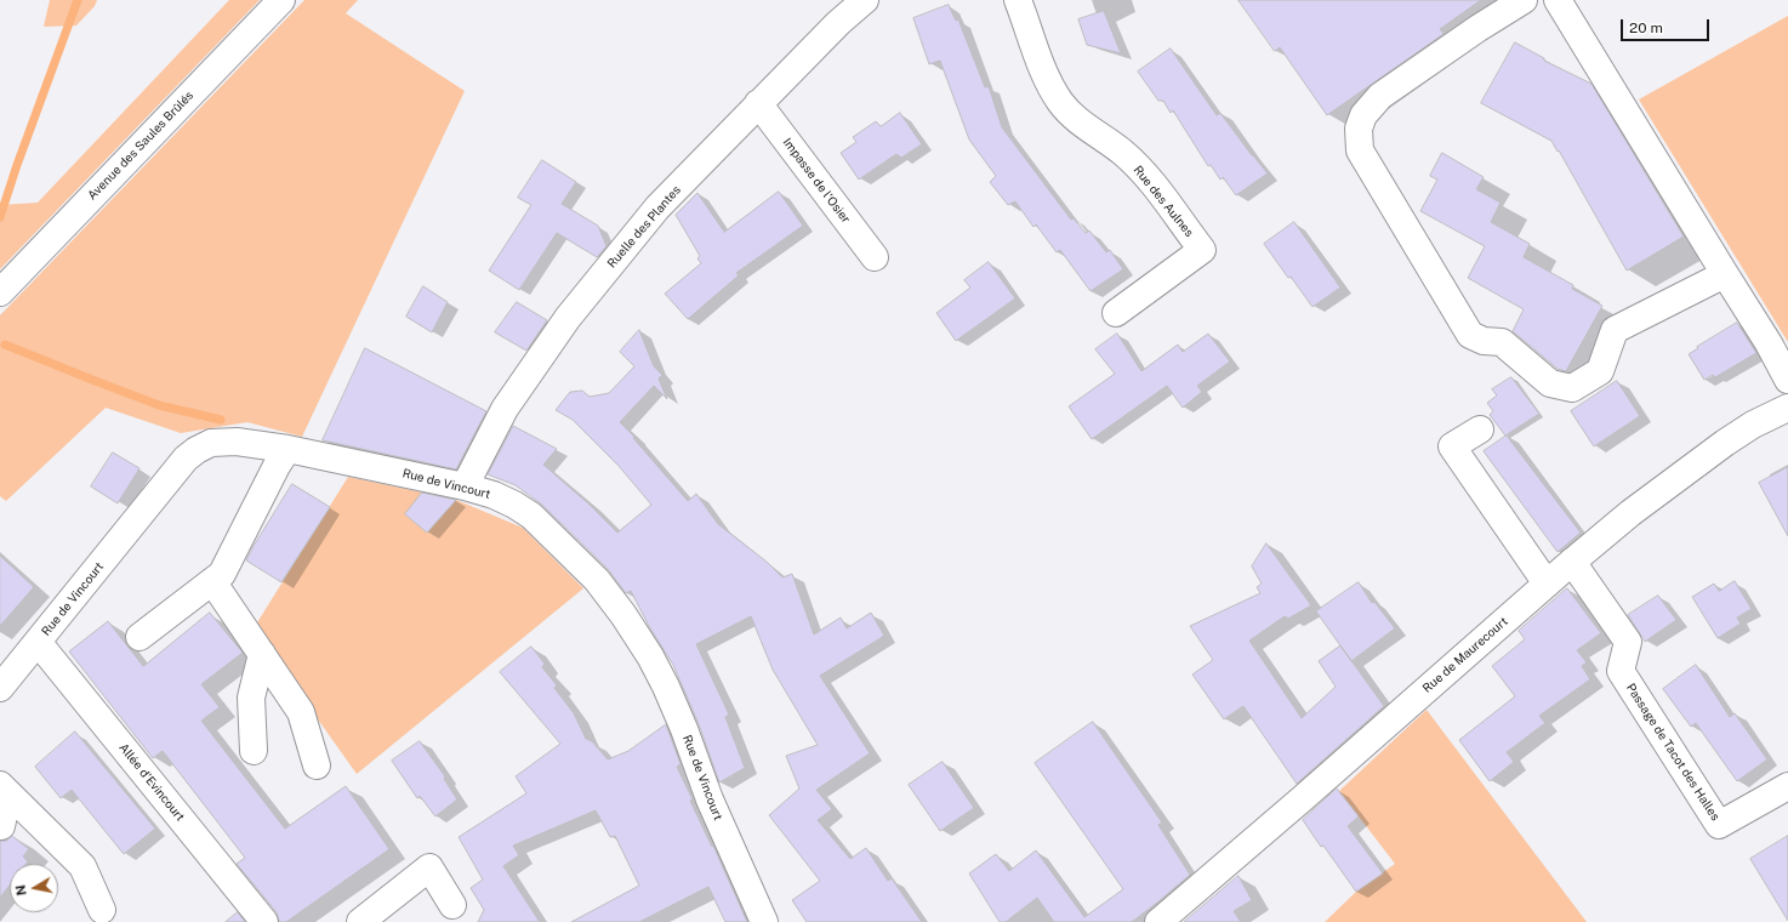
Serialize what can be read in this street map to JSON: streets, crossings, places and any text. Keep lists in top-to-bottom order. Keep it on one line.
{"streets":{"street":["Avenue des Saules Brûlés","Impasse de l'Osier","Rue des Aulnes","Ruelle des Plantes","Rue de Vincourt","Rue de Maurecourt","Passage de Tacot des Halles","Allée d'Evincourt"]},"crossings":[["Impasse de l'Osier","Ruelle des Plantes"],["Ruelle des Plantes","Rue de Vincourt"],["Rue de Vincourt","Allée d'Evincourt"],["Rue de Maurecourt","Passage de Tacot des Halles"]],"scale_bar":"20 m","north":"left"}
